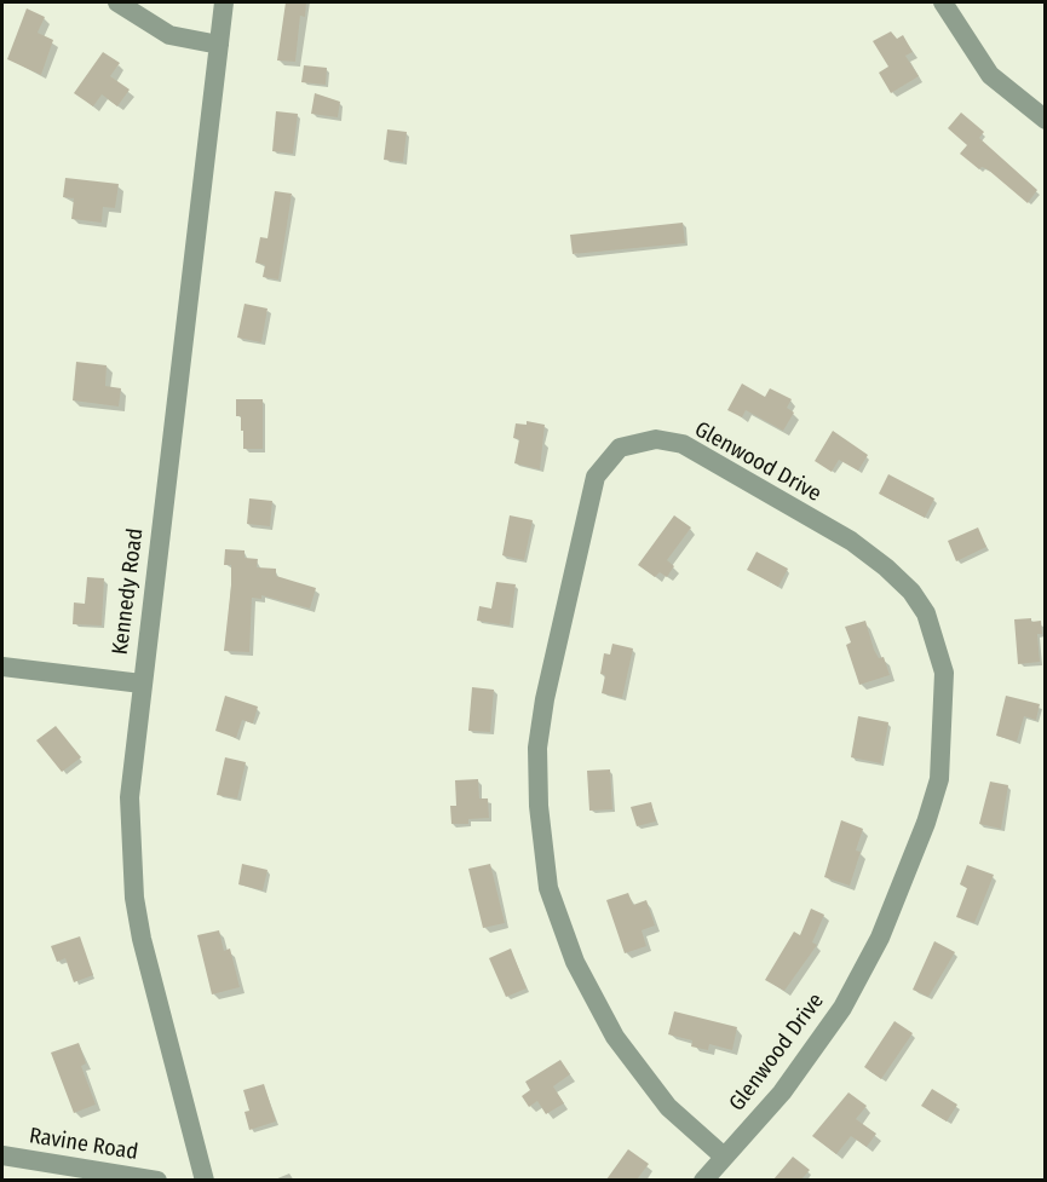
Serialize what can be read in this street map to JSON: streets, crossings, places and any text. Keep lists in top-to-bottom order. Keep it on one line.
{"streets":{"street":["Glenwood Drive","Kennedy Road","Ravine Road"]}}
